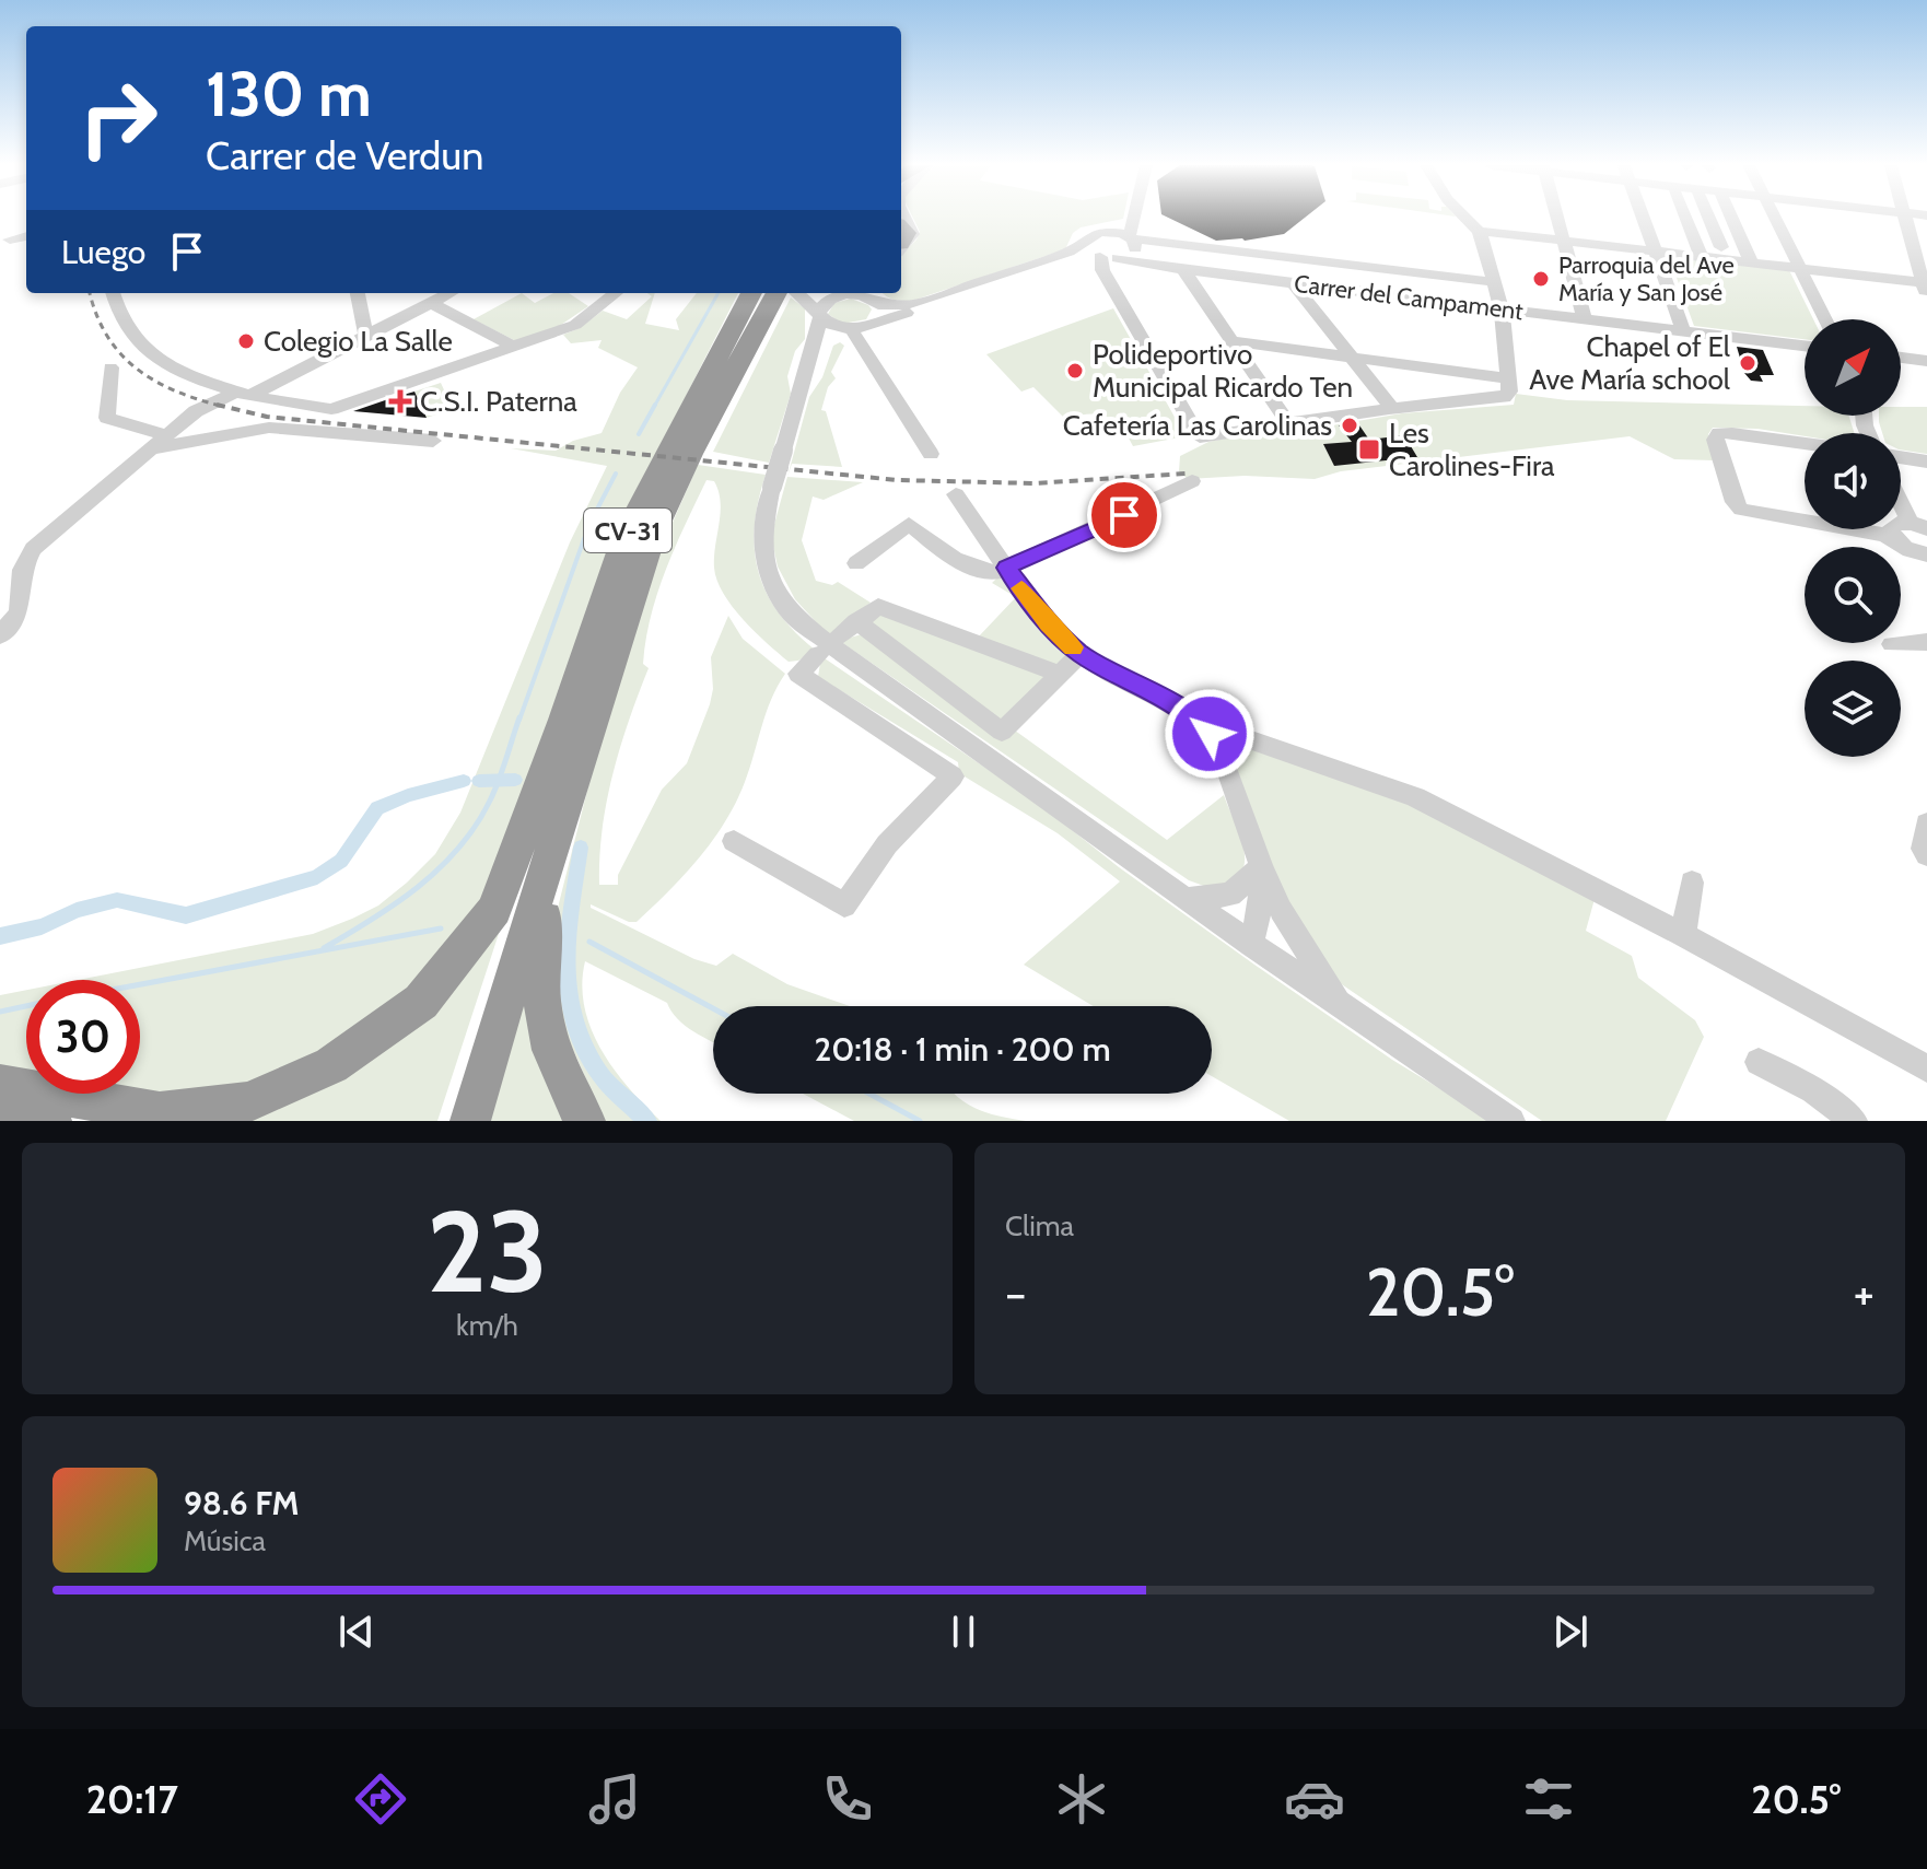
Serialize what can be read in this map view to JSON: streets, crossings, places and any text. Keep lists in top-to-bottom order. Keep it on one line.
{"streets":{"highway":["CV-31"],"street":["Carrer del Campament"]},"places":{"other":["Parroquia del Ave María y San José","Colegio La Salle","Chapel of El Ave María school","Polideportivo Municipal Ricardo Ten","Cafetería Las Carolinas"],"health":["C.S.I. Paterna"],"transit":["Les Carolines-Fira"]},"north":"top right","page":{"turn":["130 m","Carrer de Verdun"],"then":"Luego","limit":"30","trip":"20:18 · 1 min · 200 m","tile":[["23","km/h"],"Clima"],"heat":["−","20.5°","+"],"song":["98.6 FM","Música"],"tabs":["20:17","20.5°"]}}
